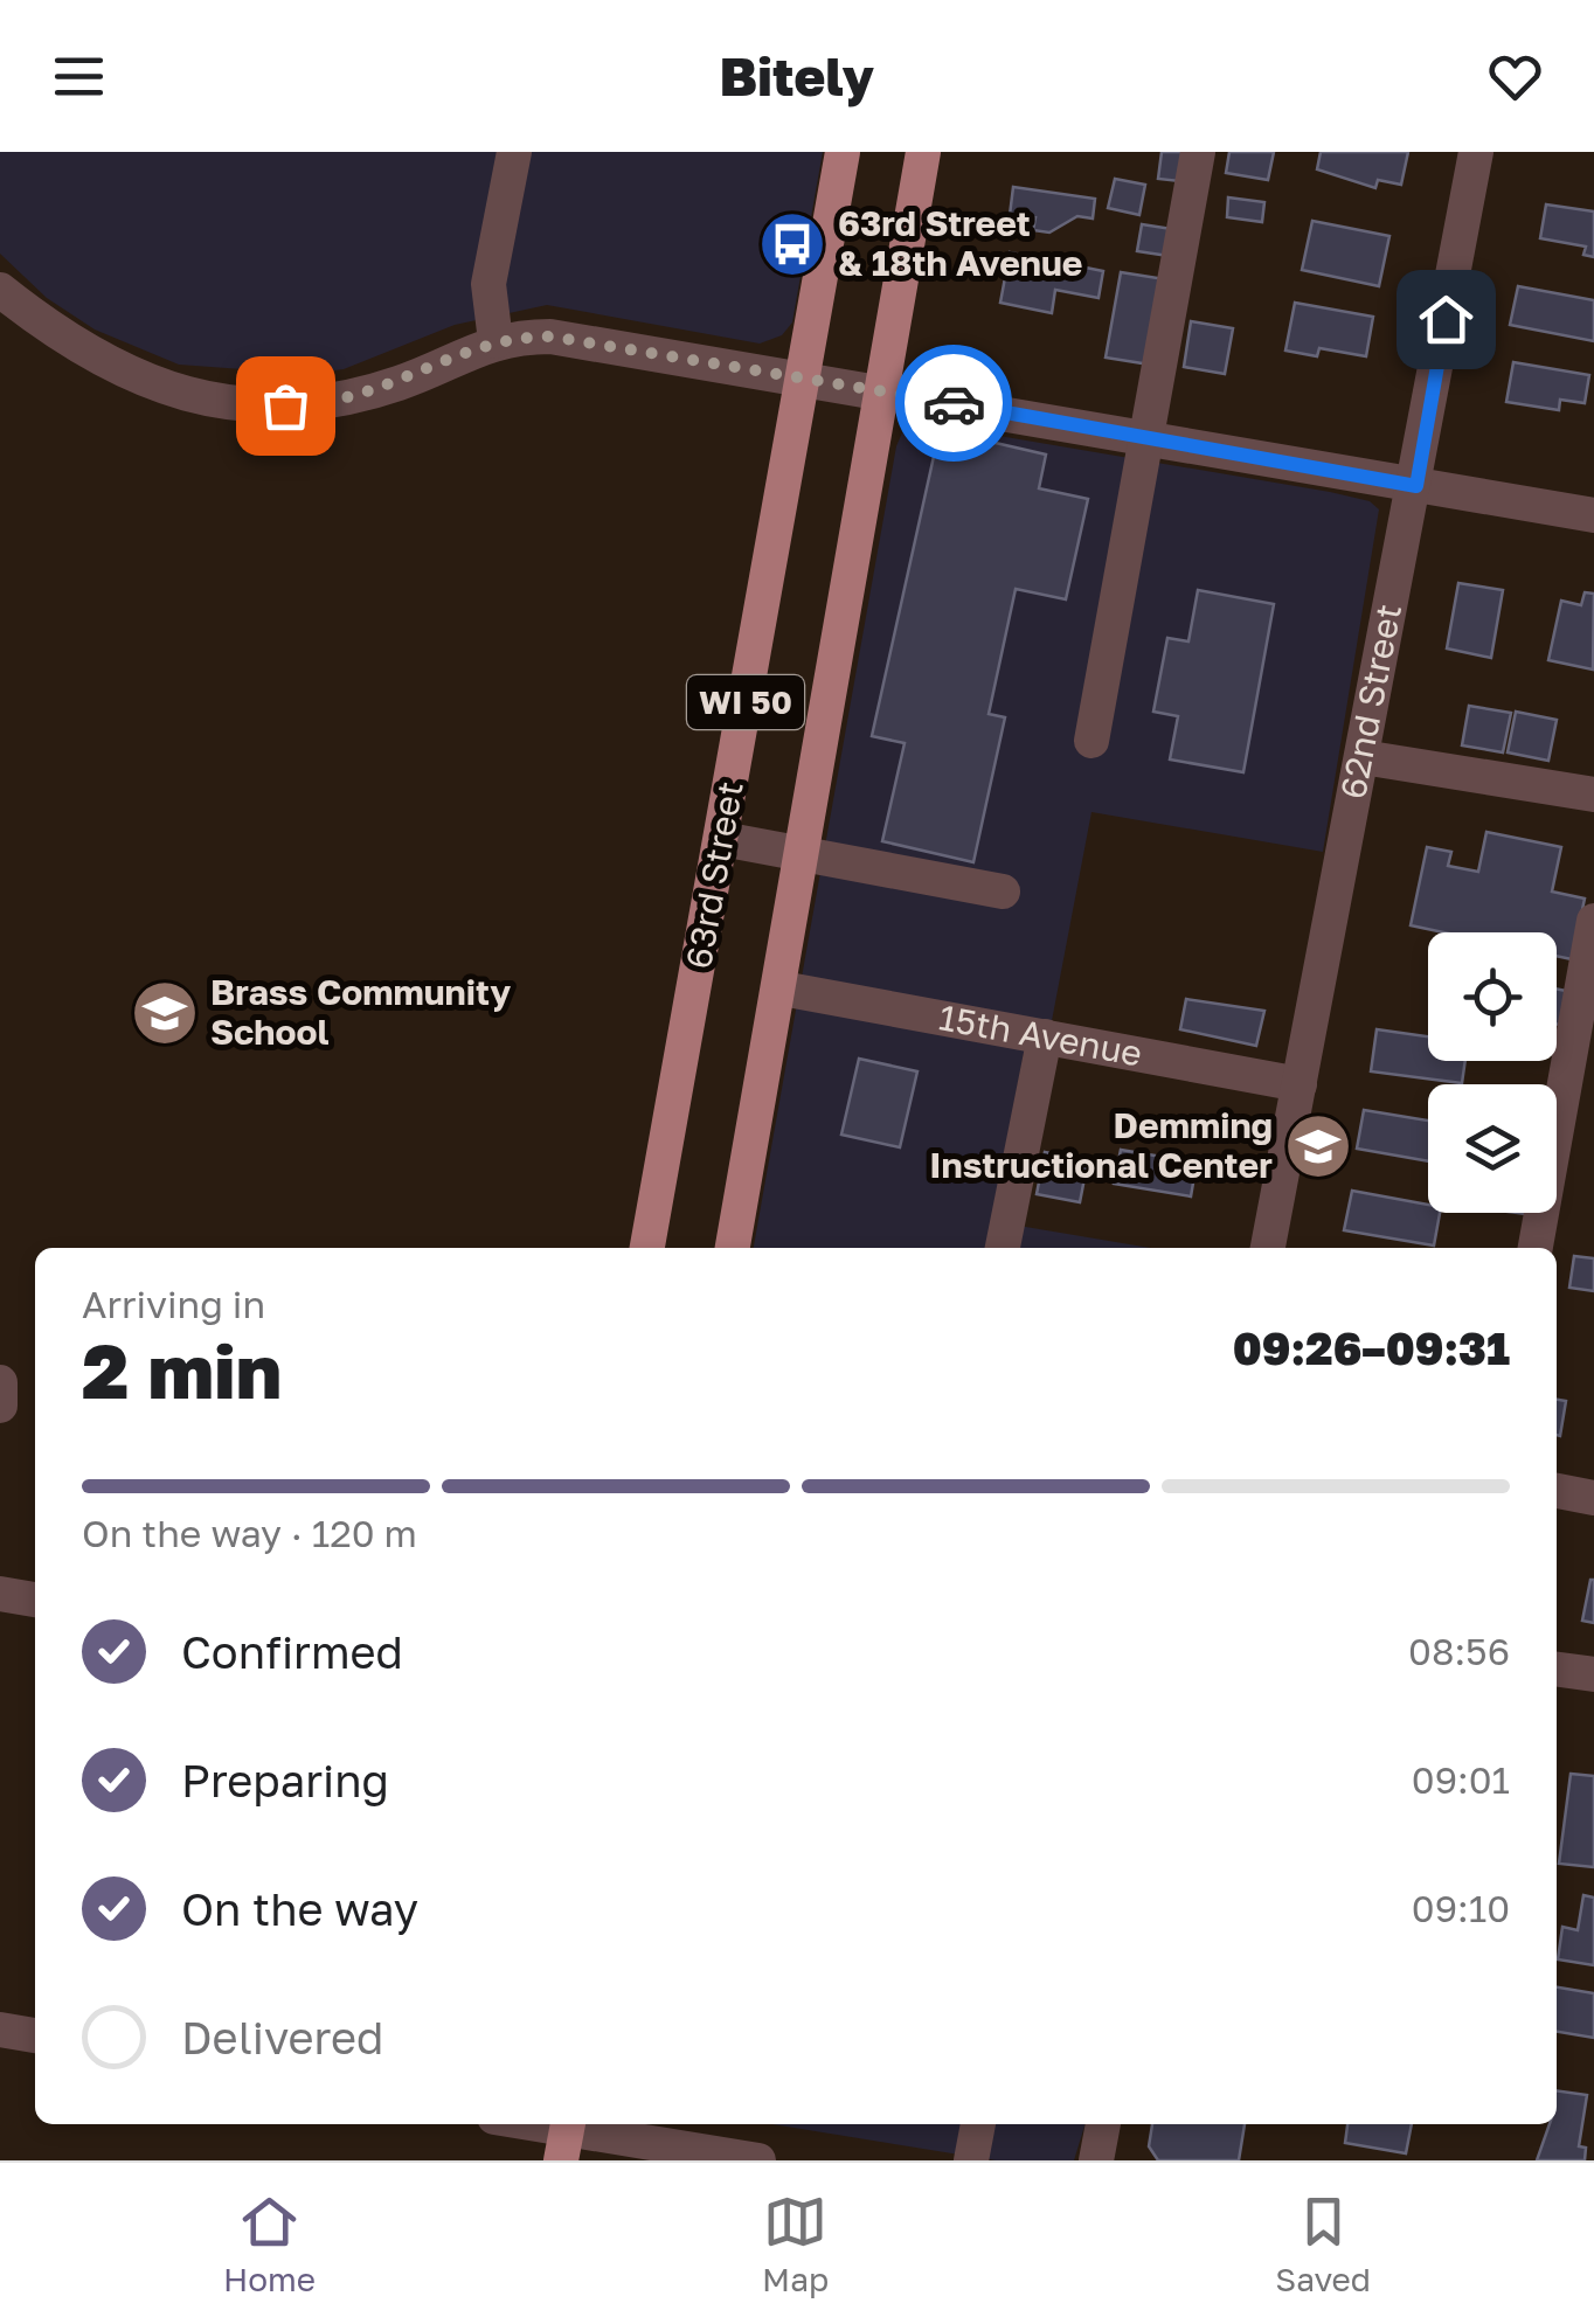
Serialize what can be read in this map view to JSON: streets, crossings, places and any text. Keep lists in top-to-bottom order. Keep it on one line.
{"streets":{"main road":["WI 50","63rd Street"],"street":["62nd Street","15th Avenue"]},"crossings":[["WI 50","15th Avenue"],["62nd Street","15th Avenue"]],"places":{"bus stop":["63rd Street & 18th Avenue"],"school or university":["Brass Community School","Demming Instructional Center"]},"page":{"header":"Bitely","heading":["2 min","Arriving in","09:26–09:31"],"bar":"On the way · 120 m","list":[["Confirmed","08:56"],["Preparing","09:01"],["On the way","09:10"],"Delivered"],"tabs":["Home","Map","Saved"]}}
